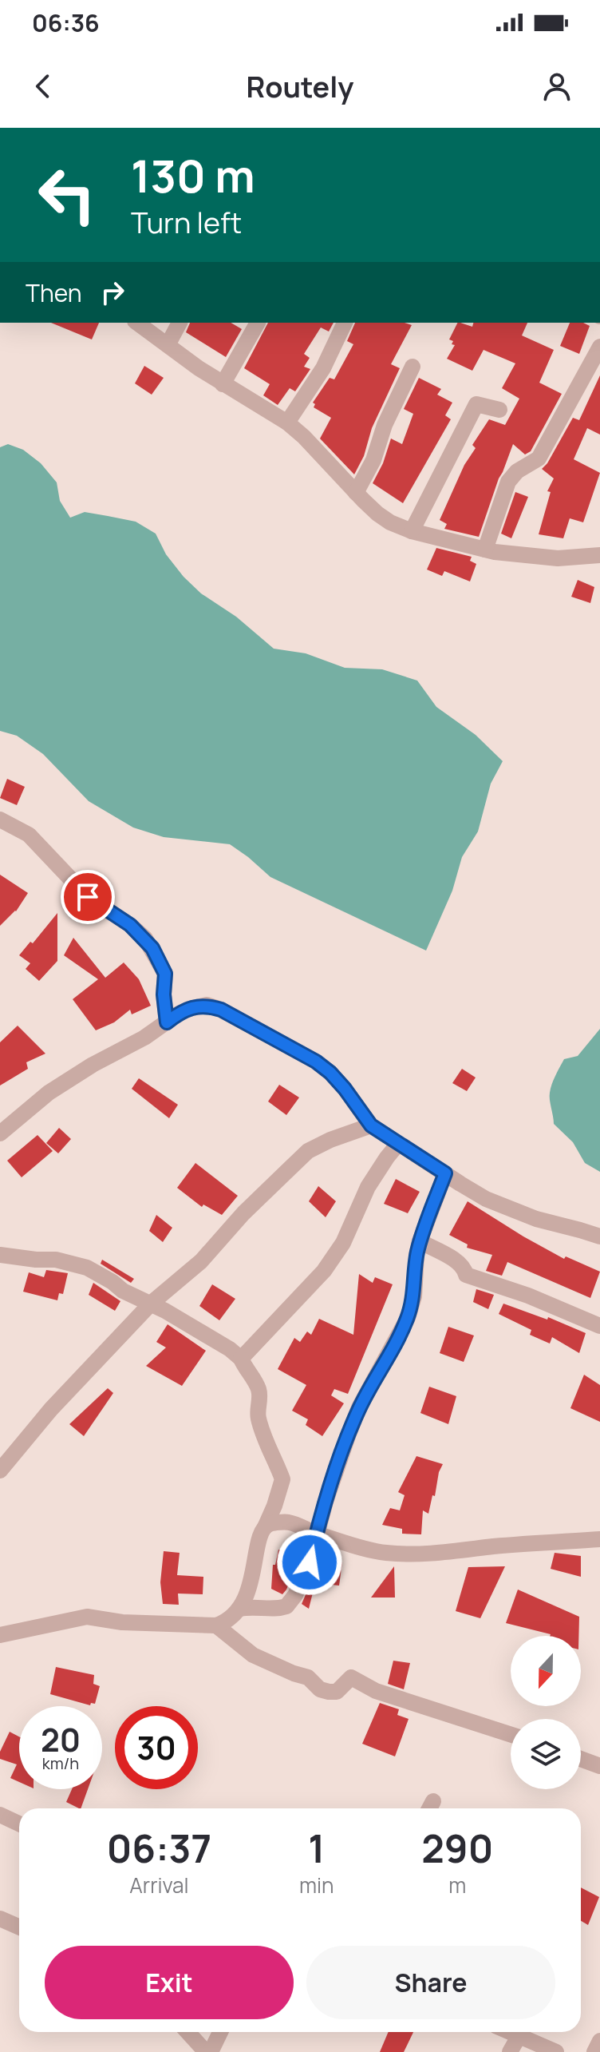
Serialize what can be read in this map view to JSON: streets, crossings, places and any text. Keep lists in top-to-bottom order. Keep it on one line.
{"north":"bottom","page":{"status":"06:36","header":"Routely","turn":["130 m","Turn left"],"then":"Then","speed":"20 km/h","limit":"30","eta":["06:37","Arrival","1","min","290","m"],"buttons":["Exit","Share"]}}
